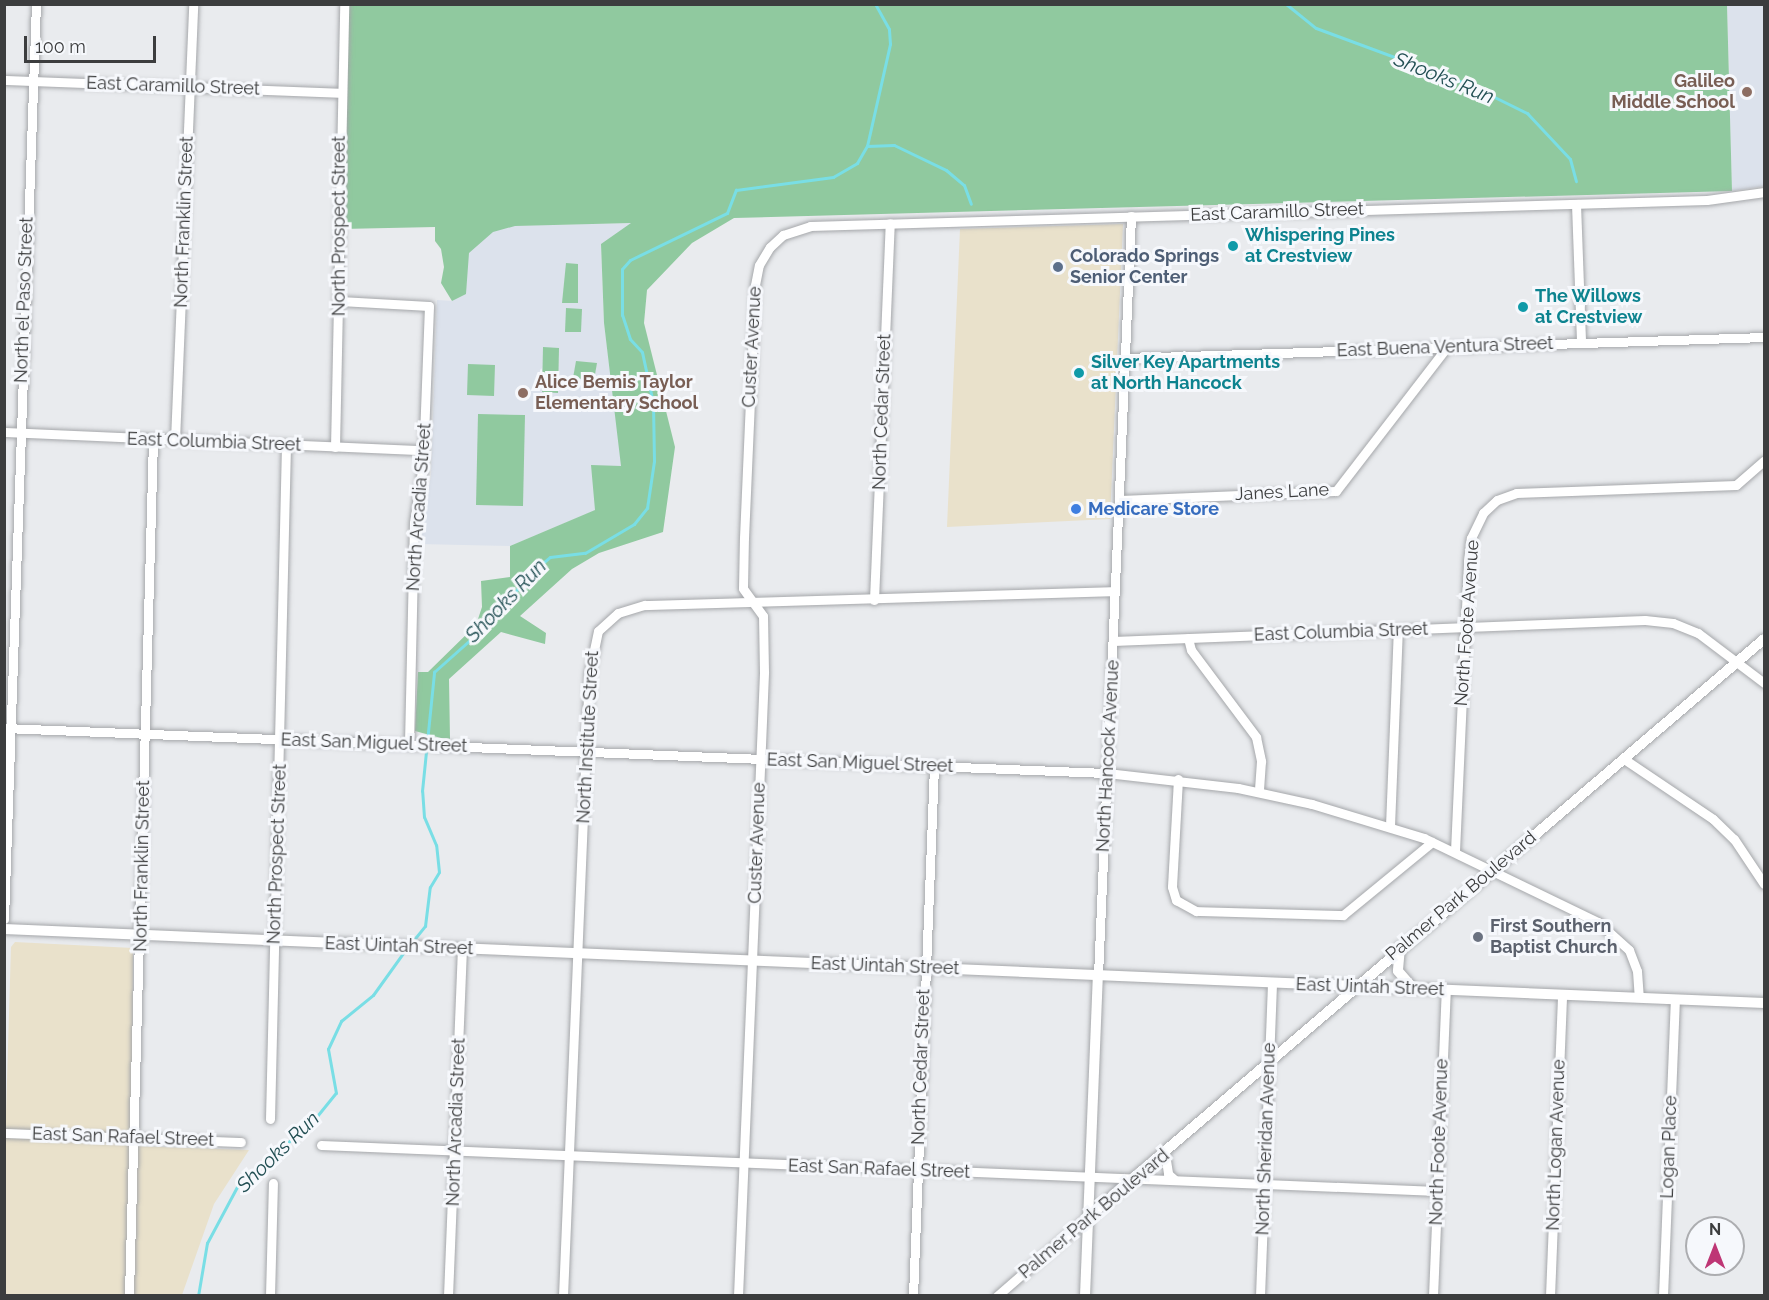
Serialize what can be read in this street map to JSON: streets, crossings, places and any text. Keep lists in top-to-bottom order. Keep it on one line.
{"streets":{"main road":["North Hancock Avenue","Palmer Park Boulevard","East Uintah Street"],"street":["East Caramillo Street","North Franklin Street","North Prospect Street","North el Paso Street","Custer Avenue","East Buena Ventura Street","North Cedar Street","East Columbia Street","Janes Lane","North Arcadia Street","North Foote Avenue","North Institute Street","East San Miguel Street","East San Rafael Street","North Sheridan Avenue","North Logan Avenue","Logan Place"]},"crossings":[["East Caramillo Street","North Franklin Street"],["East Caramillo Street","North Prospect Street"],["East Caramillo Street","North el Paso Street"],["East Caramillo Street","Custer Avenue"],["East Caramillo Street","North Cedar Street"],["East Caramillo Street","North Hancock Avenue"],["North Franklin Street","East Columbia Street"],["North Franklin Street","East San Miguel Street"],["North Franklin Street","East Uintah Street"],["North Franklin Street","East San Rafael Street"],["North Prospect Street","East Columbia Street"],["North Prospect Street","North Arcadia Street"],["North Prospect Street","East San Miguel Street"],["North Prospect Street","East Uintah Street"],["North el Paso Street","East Columbia Street"],["North el Paso Street","East San Miguel Street"],["Custer Avenue","North Institute Street"],["Custer Avenue","East San Miguel Street"],["Custer Avenue","East Uintah Street"],["Custer Avenue","East San Rafael Street"],["East Buena Ventura Street","Janes Lane"],["East Buena Ventura Street","North Hancock Avenue"],["North Cedar Street","North Institute Street"],["North Cedar Street","East San Miguel Street"],["North Cedar Street","East Uintah Street"],["North Cedar Street","East San Rafael Street"],["East Columbia Street","North Arcadia Street"],["East Columbia Street","North Foote Avenue"],["East Columbia Street","North Hancock Avenue"],["East Columbia Street","Palmer Park Boulevard"],["Janes Lane","North Hancock Avenue"],["North Arcadia Street","East San Miguel Street"],["North Arcadia Street","East Uintah Street"],["North Arcadia Street","East San Rafael Street"],["North Foote Avenue","East San Miguel Street"],["North Foote Avenue","East Uintah Street"],["North Foote Avenue","East San Rafael Street"],["North Institute Street","East San Miguel Street"],["North Institute Street","North Hancock Avenue"],["North Institute Street","East Uintah Street"],["North Institute Street","East San Rafael Street"],["East San Miguel Street","North Hancock Avenue"],["East San Miguel Street","Palmer Park Boulevard"],["East San Miguel Street","East Uintah Street"],["North Hancock Avenue","Palmer Park Boulevard"],["North Hancock Avenue","East Uintah Street"],["North Hancock Avenue","East San Rafael Street"],["Palmer Park Boulevard","East Uintah Street"],["Palmer Park Boulevard","East San Rafael Street"],["Palmer Park Boulevard","North Sheridan Avenue"],["East Uintah Street","North Sheridan Avenue"],["East Uintah Street","North Logan Avenue"],["East Uintah Street","Logan Place"],["East San Rafael Street","North Sheridan Avenue"]],"water":["Shooks Run"],"places":["Galileo Middle School","Whispering Pines at Crestview","Colorado Springs Senior Center","The Willows at Crestview","Silver Key Apartments at North Hancock","Alice Bemis Taylor Elementary School","Medicare Store","First Southern Baptist Church"],"scale_bar":"100 m","north":"top"}
